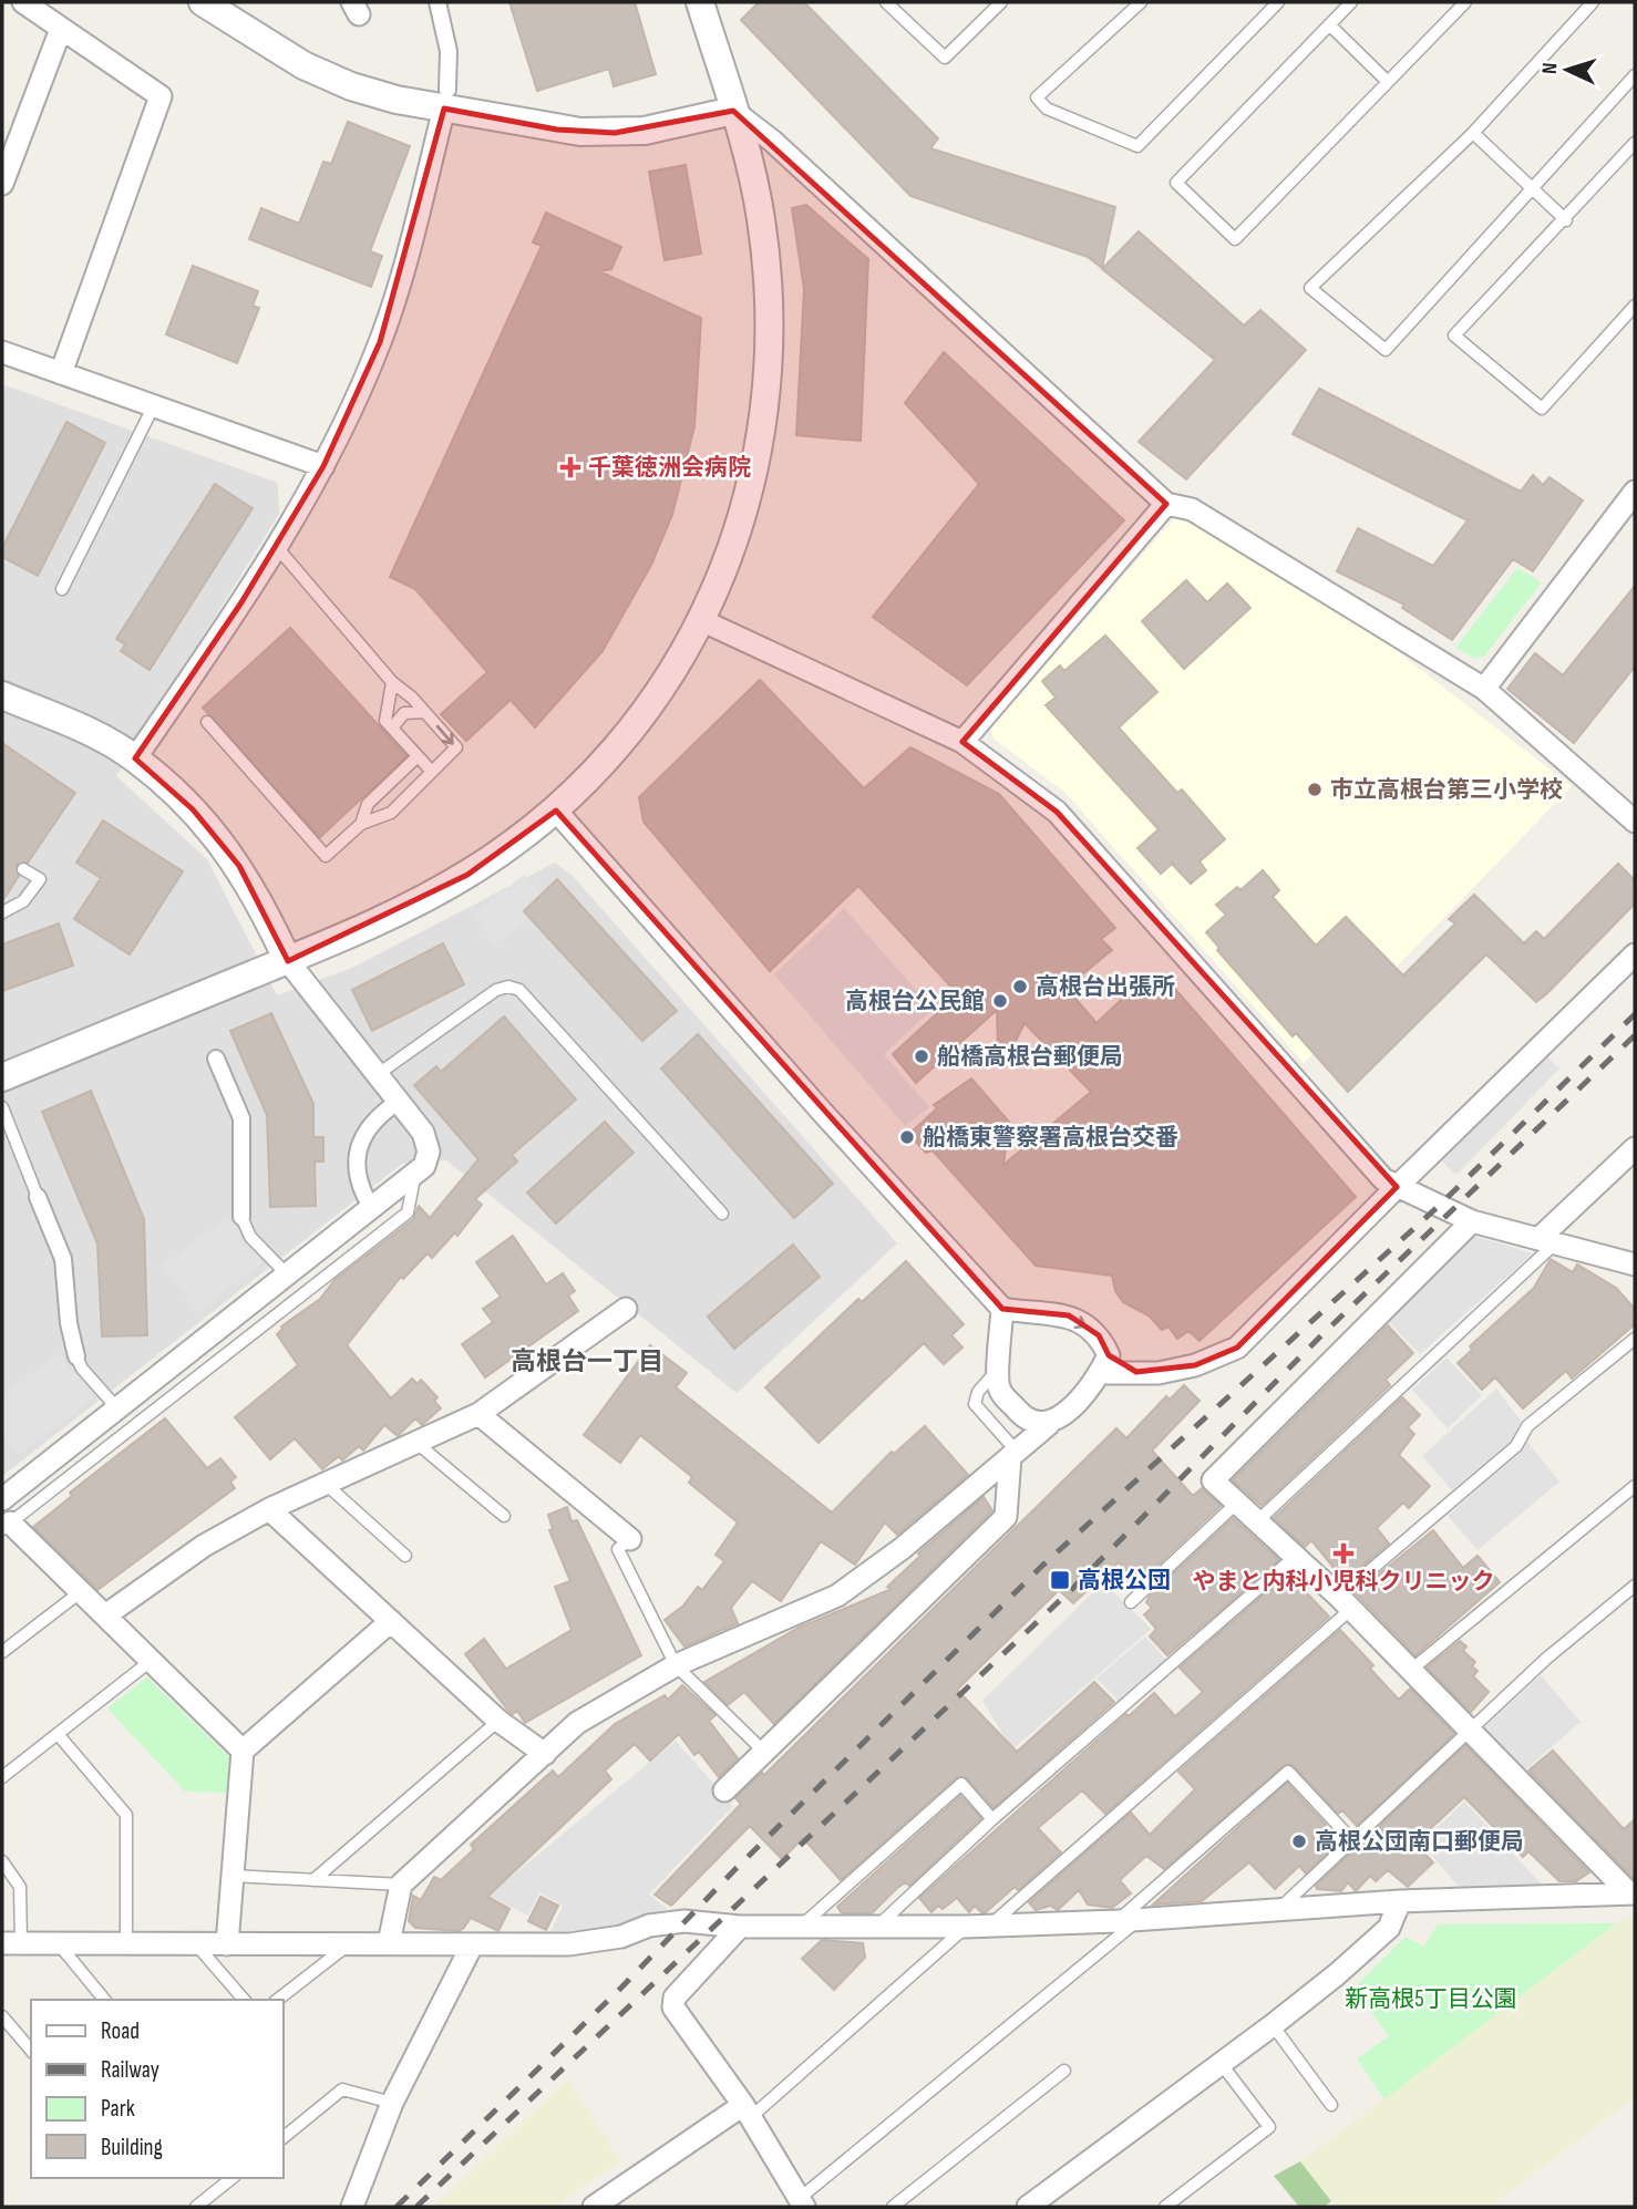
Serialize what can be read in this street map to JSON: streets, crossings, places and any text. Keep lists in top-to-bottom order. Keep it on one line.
{"districts":["高根台一丁目"],"parks":["新高根5丁目公園"],"places":{"health":["千葉徳洲会病院","やまと内科小児科クリニック"],"other":["市立高根台第三小学校","高根台出張所","高根台公民館","船橋高根台郵便局","船橋東警察署高根台交番","高根公団南口郵便局"],"transit":["高根公団"]},"legend":["Road","Railway","Park","Building"],"north":"left"}
